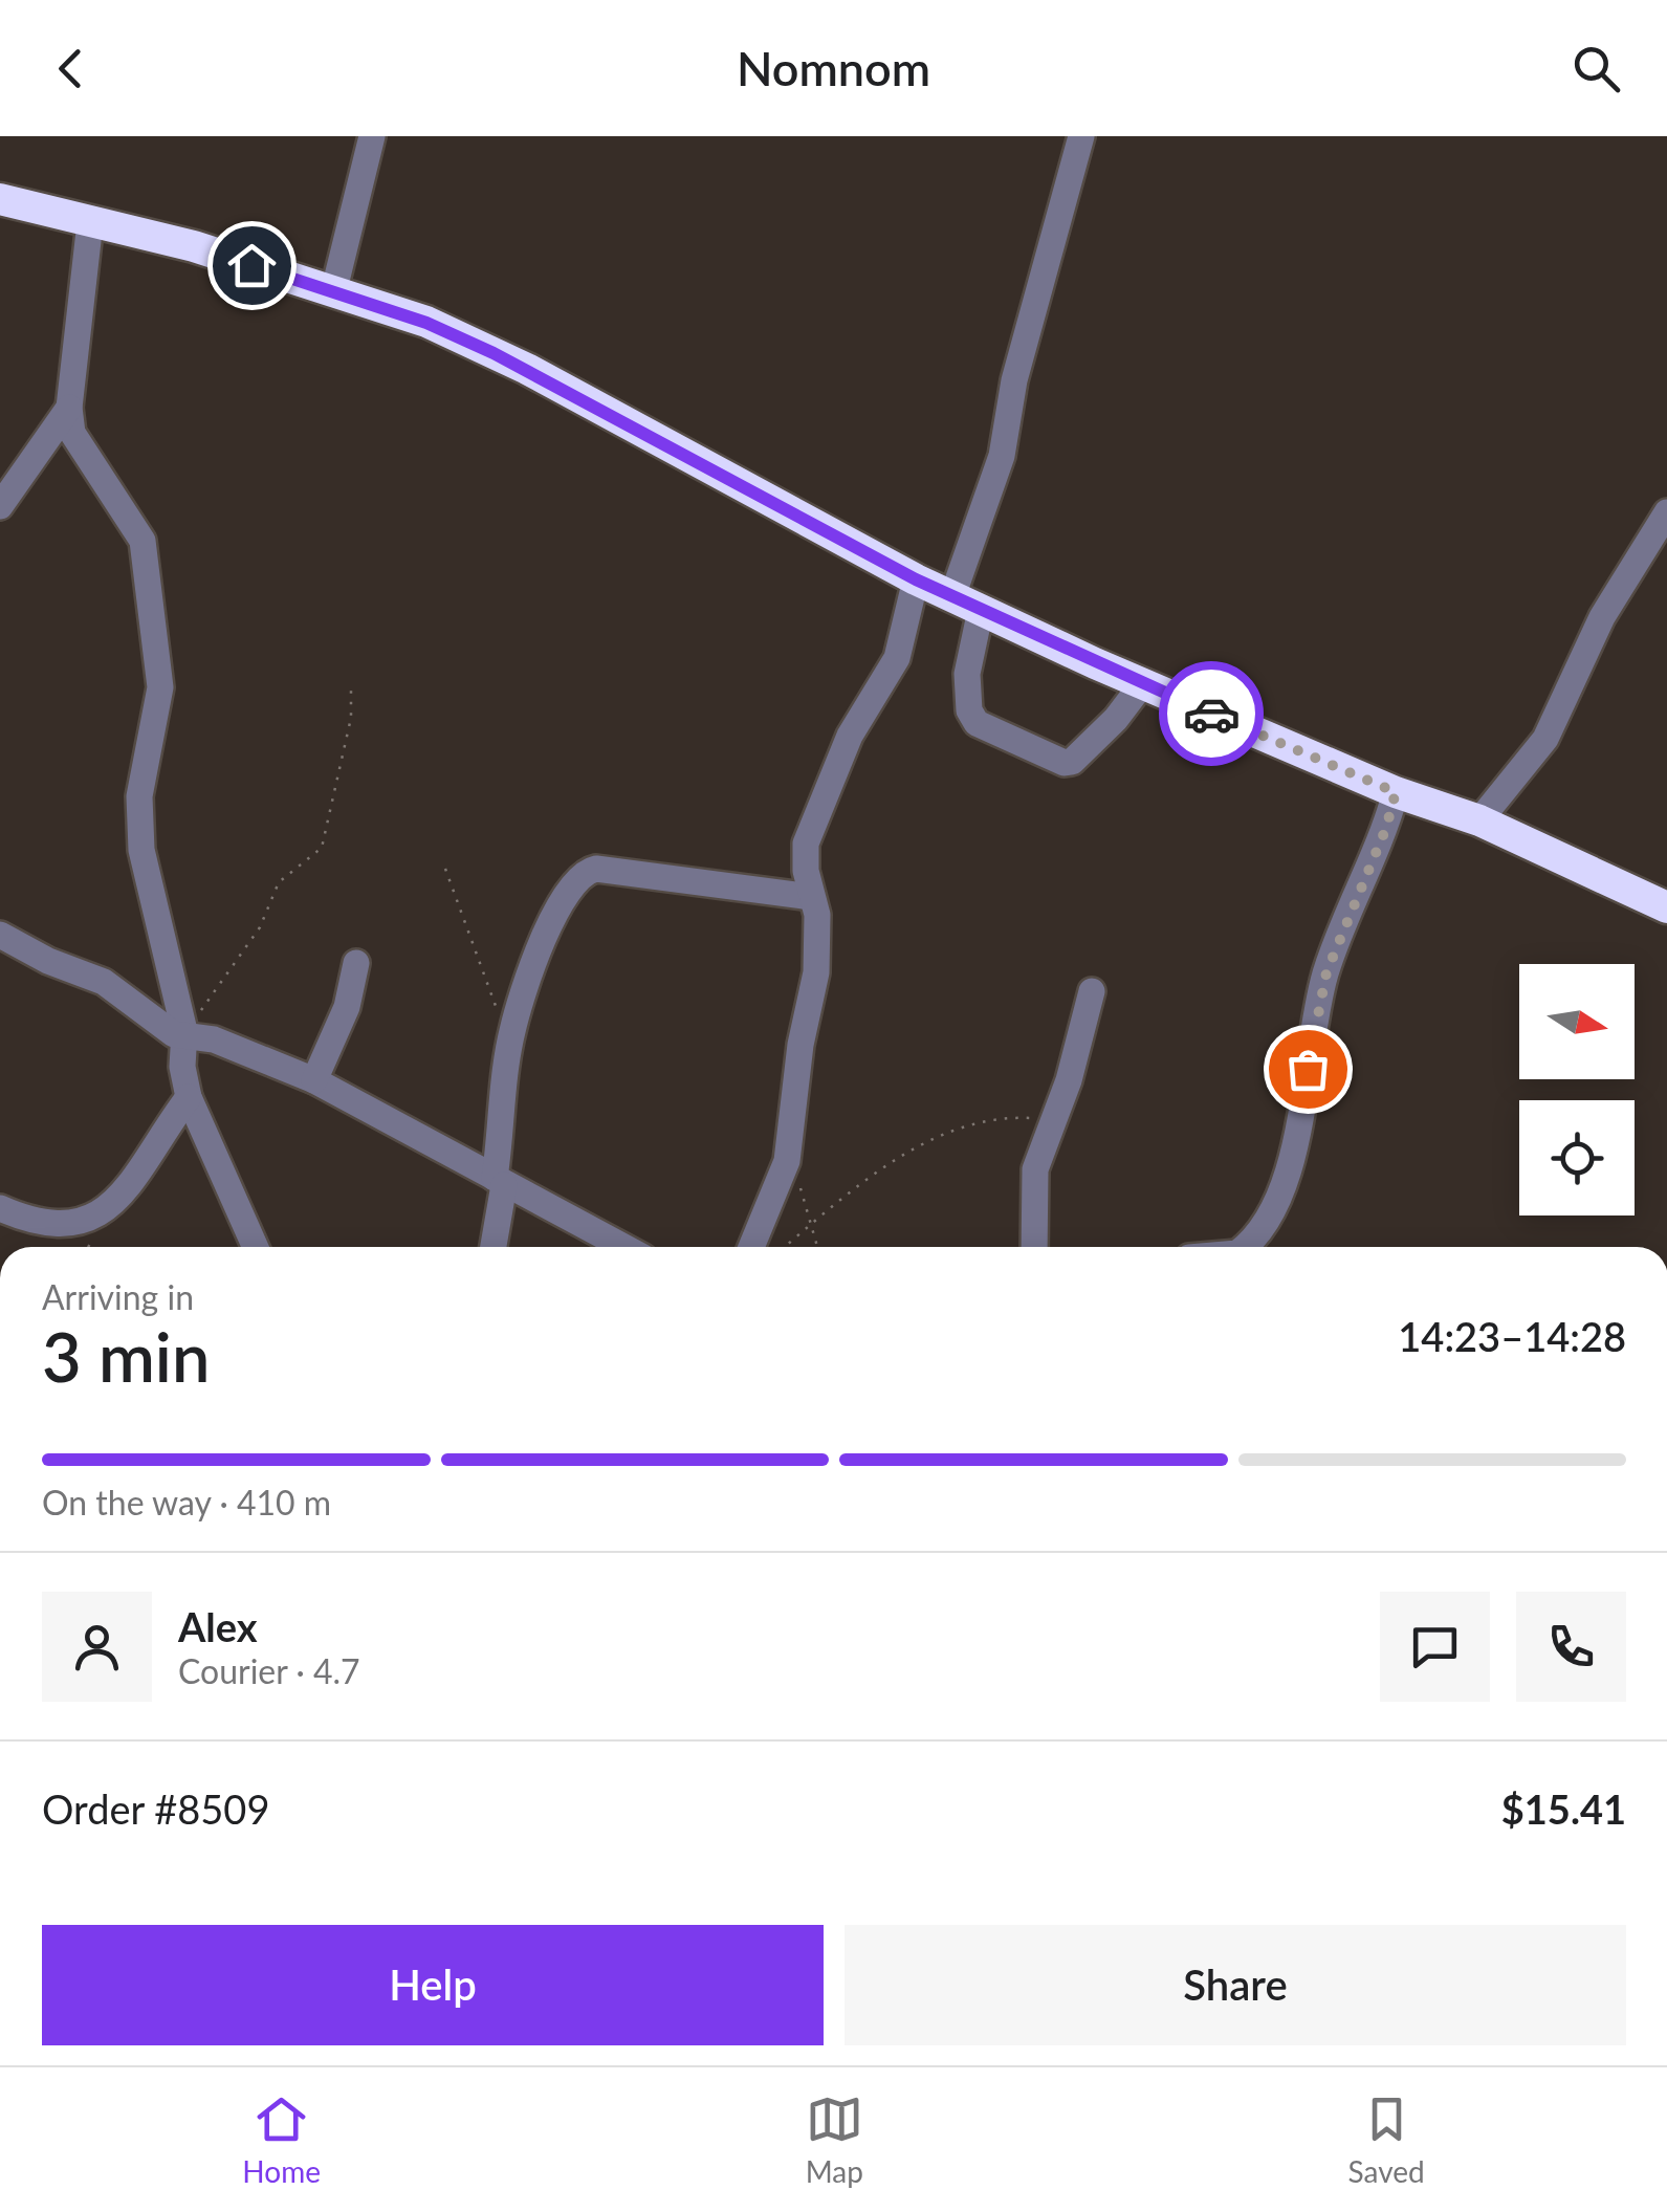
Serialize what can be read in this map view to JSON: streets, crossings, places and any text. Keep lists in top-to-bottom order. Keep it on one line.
{"north":"right","page":{"header":"Nomnom","heading":["3 min","Arriving in","14:23–14:28"],"panel":["Alex","Courier · 4.7","Order #8509","$15.41"],"bar":"On the way · 410 m","buttons":["Help","Share"],"tabs":["Home","Map","Saved"]}}
